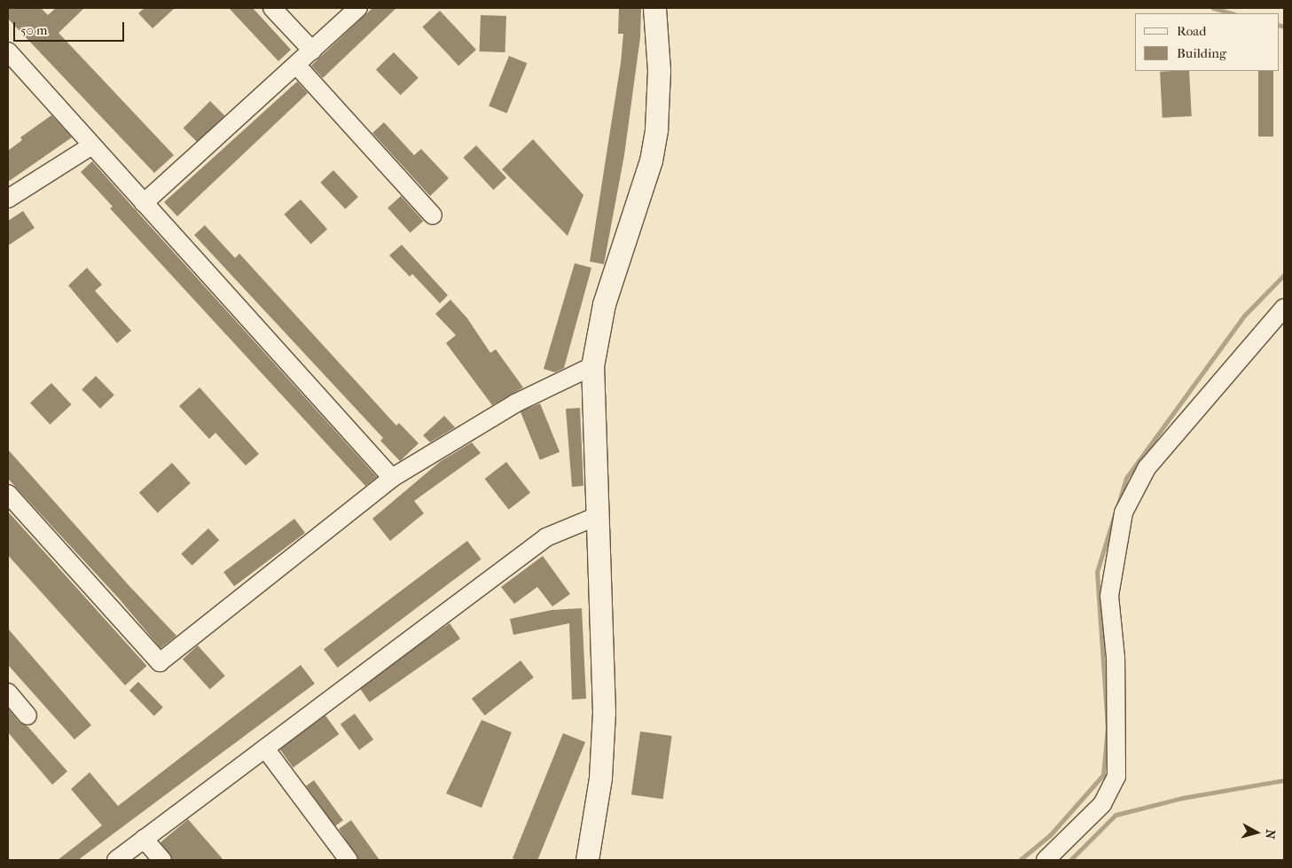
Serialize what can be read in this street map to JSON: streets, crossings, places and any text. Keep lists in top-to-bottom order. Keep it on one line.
{"legend":["Road","Building"],"scale_bar":"50 m","north":"right"}
